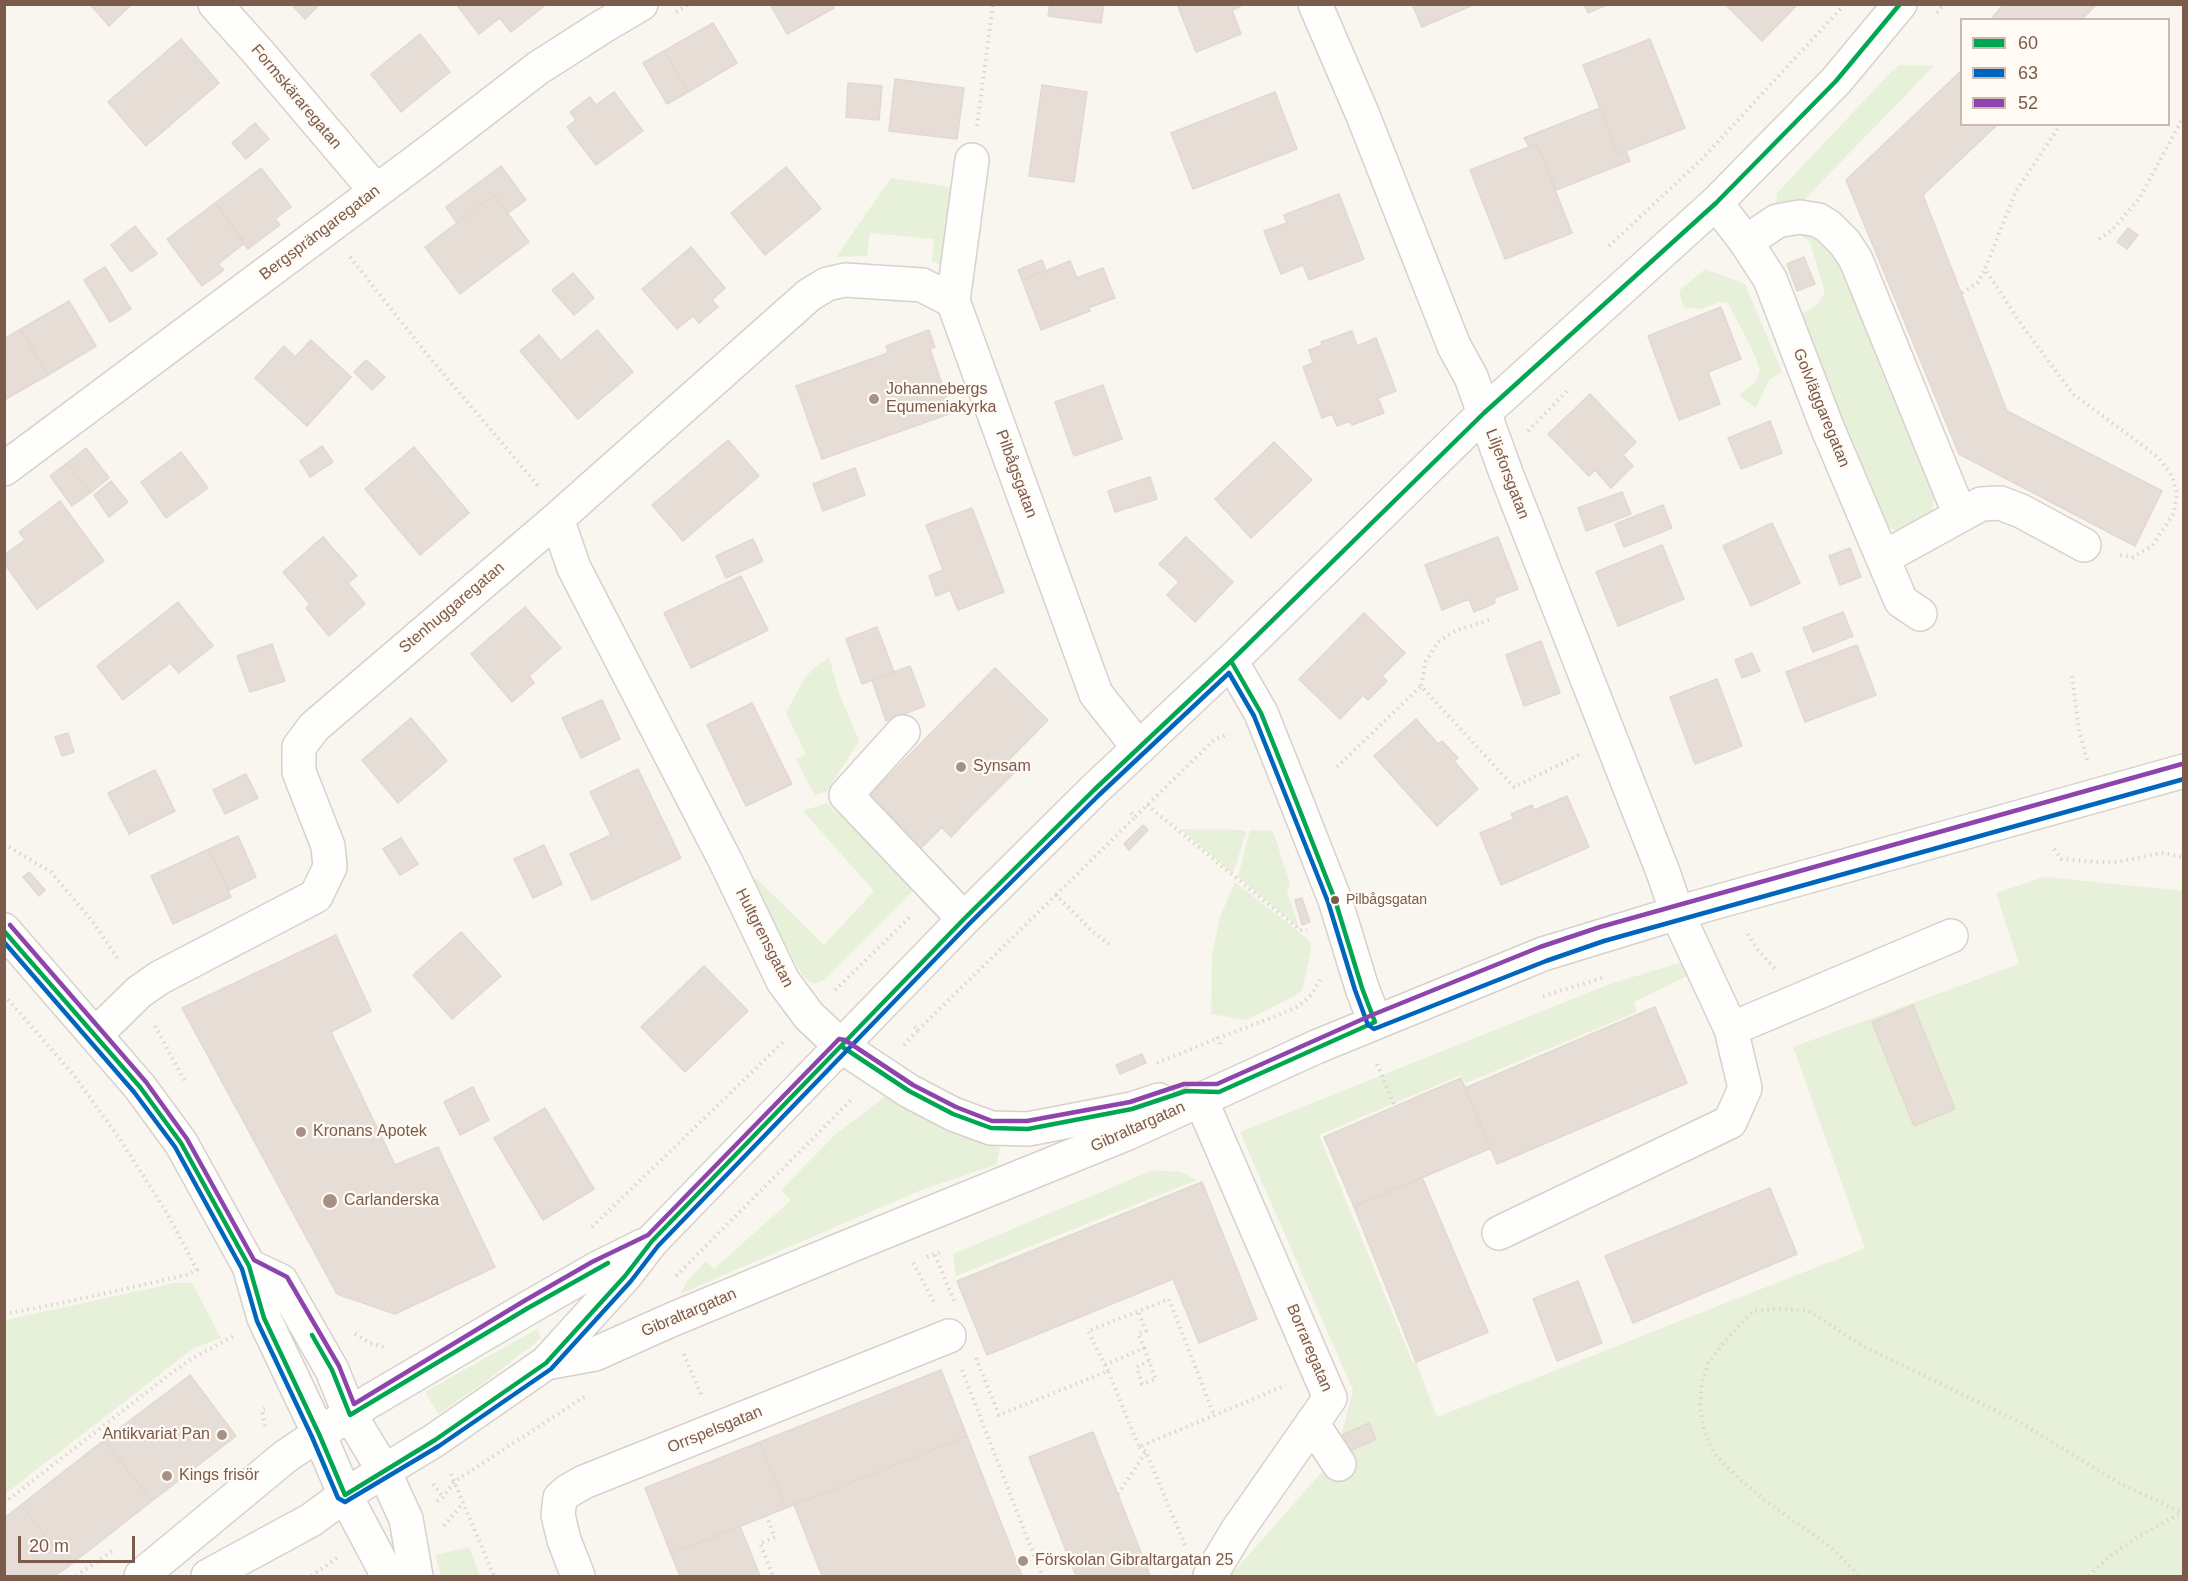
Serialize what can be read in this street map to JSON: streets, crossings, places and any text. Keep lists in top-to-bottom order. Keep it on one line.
{"streets":{"street":["Formskäraregatan","Bergsprängaregatan","Golvläggaregatan","Pilbågsgatan","Liljeforsgatan","Stenhuggaregatan","Hultgrensgatan","Gibraltargatan","Borraregatan","Orrspelsgatan"]},"crossings":[["Formskäraregatan","Bergsprängaregatan"],["Pilbågsgatan","Stenhuggaregatan"],["Liljeforsgatan","Gibraltargatan"],["Stenhuggaregatan","Hultgrensgatan"],["Hultgrensgatan","Gibraltargatan"],["Hultgrensgatan","Borraregatan"],["Gibraltargatan","Borraregatan"]],"places":["Johannebergs Equmeniakyrka","Synsam","Pilbågsgatan","Kronans Apotek","Carlanderska","Antikvariat Pan","Kings frisör","Förskolan Gibraltargatan 25"],"lines":["transit line 60","transit line 63","transit line 52"],"legend":["60","63","52"],"scale_bar":"20 m"}
